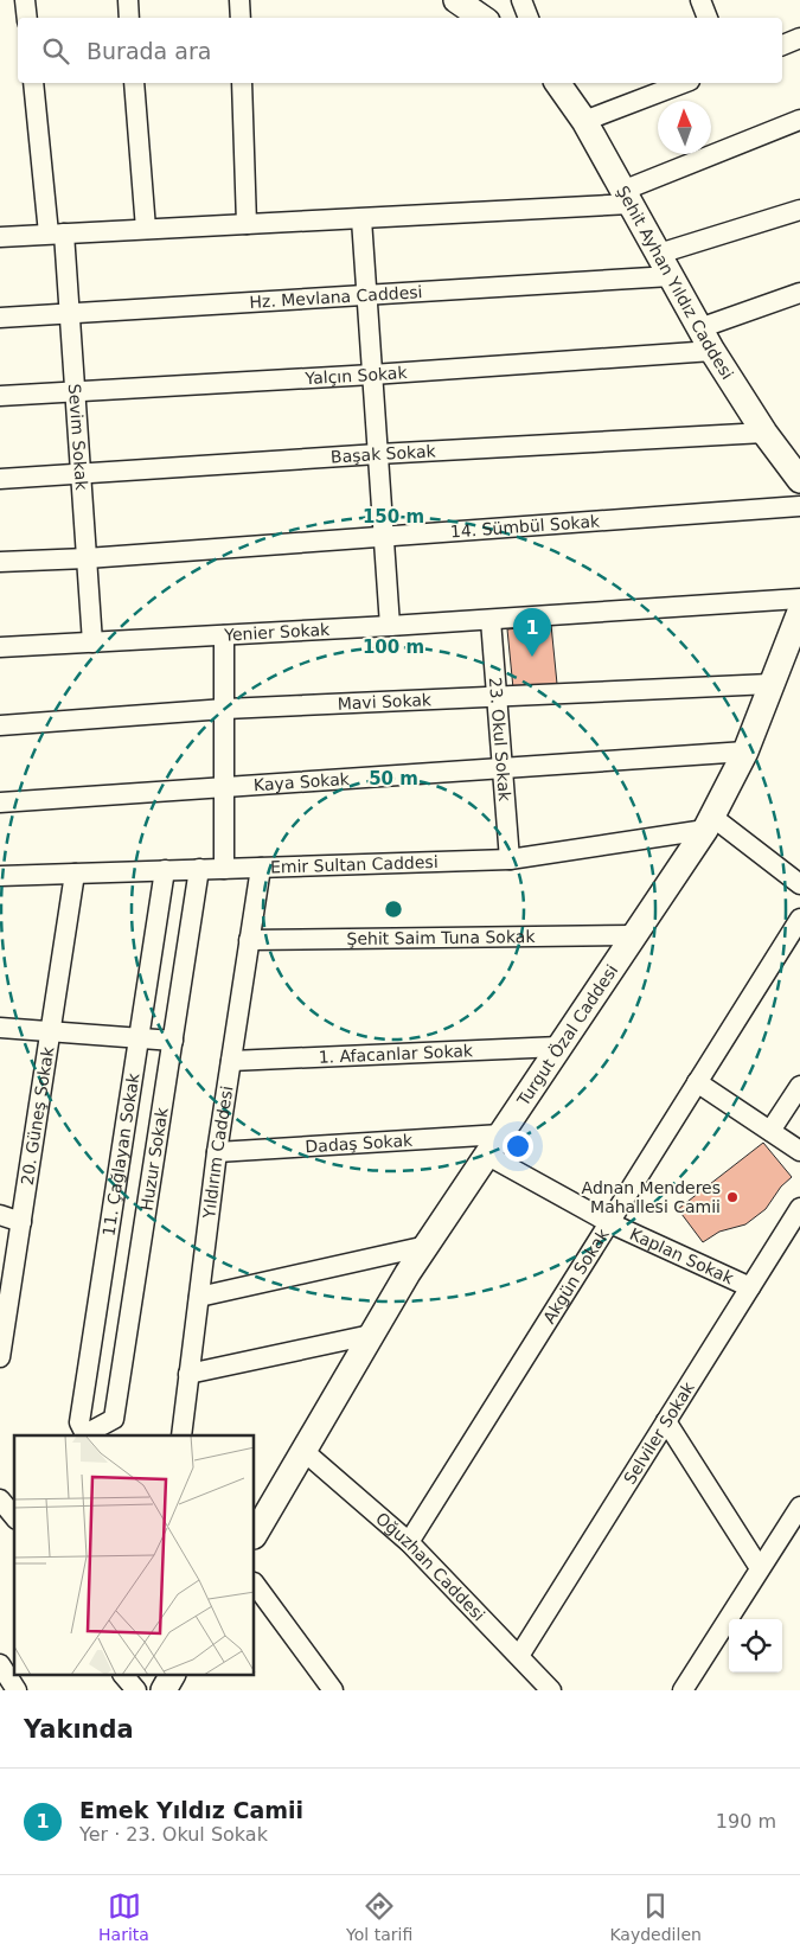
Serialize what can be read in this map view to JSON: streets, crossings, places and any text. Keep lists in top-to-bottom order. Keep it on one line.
{"streets":{"main road":["Şehit Ayhan Yıldız Caddesi","Turgut Özal Caddesi"],"street":["Hz. Mevlana Caddesi","Yalçın Sokak","Sevim Sokak","Başak Sokak","14. Sümbül Sokak","Yenier Sokak","Mavi Sokak","23. Okul Sokak","Kaya Sokak","Emir Sultan Caddesi","Şehit Saim Tuna Sokak","1. Afacanlar Sokak","20. Güneş Sokak","Dadaş Sokak","Yıldırım Caddesi","11. Çağlayan Sokak","Huzur Sokak","Kaplan Sokak","Akgün Sokak","Selviler Sokak","Oğuzhan Caddesi"]},"crossings":[["Şehit Ayhan Yıldız Caddesi","Hz. Mevlana Caddesi"],["Şehit Ayhan Yıldız Caddesi","Yalçın Sokak"],["Şehit Ayhan Yıldız Caddesi","Başak Sokak"],["Hz. Mevlana Caddesi","Sevim Sokak"],["Yalçın Sokak","Sevim Sokak"],["Sevim Sokak","Başak Sokak"],["Sevim Sokak","14. Sümbül Sokak"],["Sevim Sokak","Yenier Sokak"],["Yenier Sokak","23. Okul Sokak"],["Yenier Sokak","Turgut Özal Caddesi"],["Mavi Sokak","23. Okul Sokak"],["Mavi Sokak","Turgut Özal Caddesi"],["23. Okul Sokak","Kaya Sokak"],["23. Okul Sokak","Emir Sultan Caddesi"],["Kaya Sokak","Turgut Özal Caddesi"],["Emir Sultan Caddesi","Turgut Özal Caddesi"],["Emir Sultan Caddesi","20. Güneş Sokak"],["Emir Sultan Caddesi","Yıldırım Caddesi"],["Emir Sultan Caddesi","11. Çağlayan Sokak"],["Emir Sultan Caddesi","Huzur Sokak"],["Şehit Saim Tuna Sokak","Turgut Özal Caddesi"],["Şehit Saim Tuna Sokak","Yıldırım Caddesi"],["Turgut Özal Caddesi","1. Afacanlar Sokak"],["Turgut Özal Caddesi","Dadaş Sokak"],["Turgut Özal Caddesi","Kaplan Sokak"],["Turgut Özal Caddesi","Oğuzhan Caddesi"],["1. Afacanlar Sokak","Yıldırım Caddesi"],["Dadaş Sokak","Yıldırım Caddesi"],["11. Çağlayan Sokak","Huzur Sokak"],["Kaplan Sokak","Akgün Sokak"],["Kaplan Sokak","Selviler Sokak"],["Akgün Sokak","Oğuzhan Caddesi"],["Selviler Sokak","Oğuzhan Caddesi"]],"places":["Adnan Menderes Mahallesi Camii"],"north":"top","page":{"search":"Burada ara","pins":"1","heading":"Yakında","list":[{"mark":"1","name":"Emek Yıldız Camii","note":"Yer · 23. Okul Sokak","value":"190 m"}],"nav":["Harita","Yol tarifi","Kaydedilen"]},"rings":["150 m","100 m","50 m"]}
